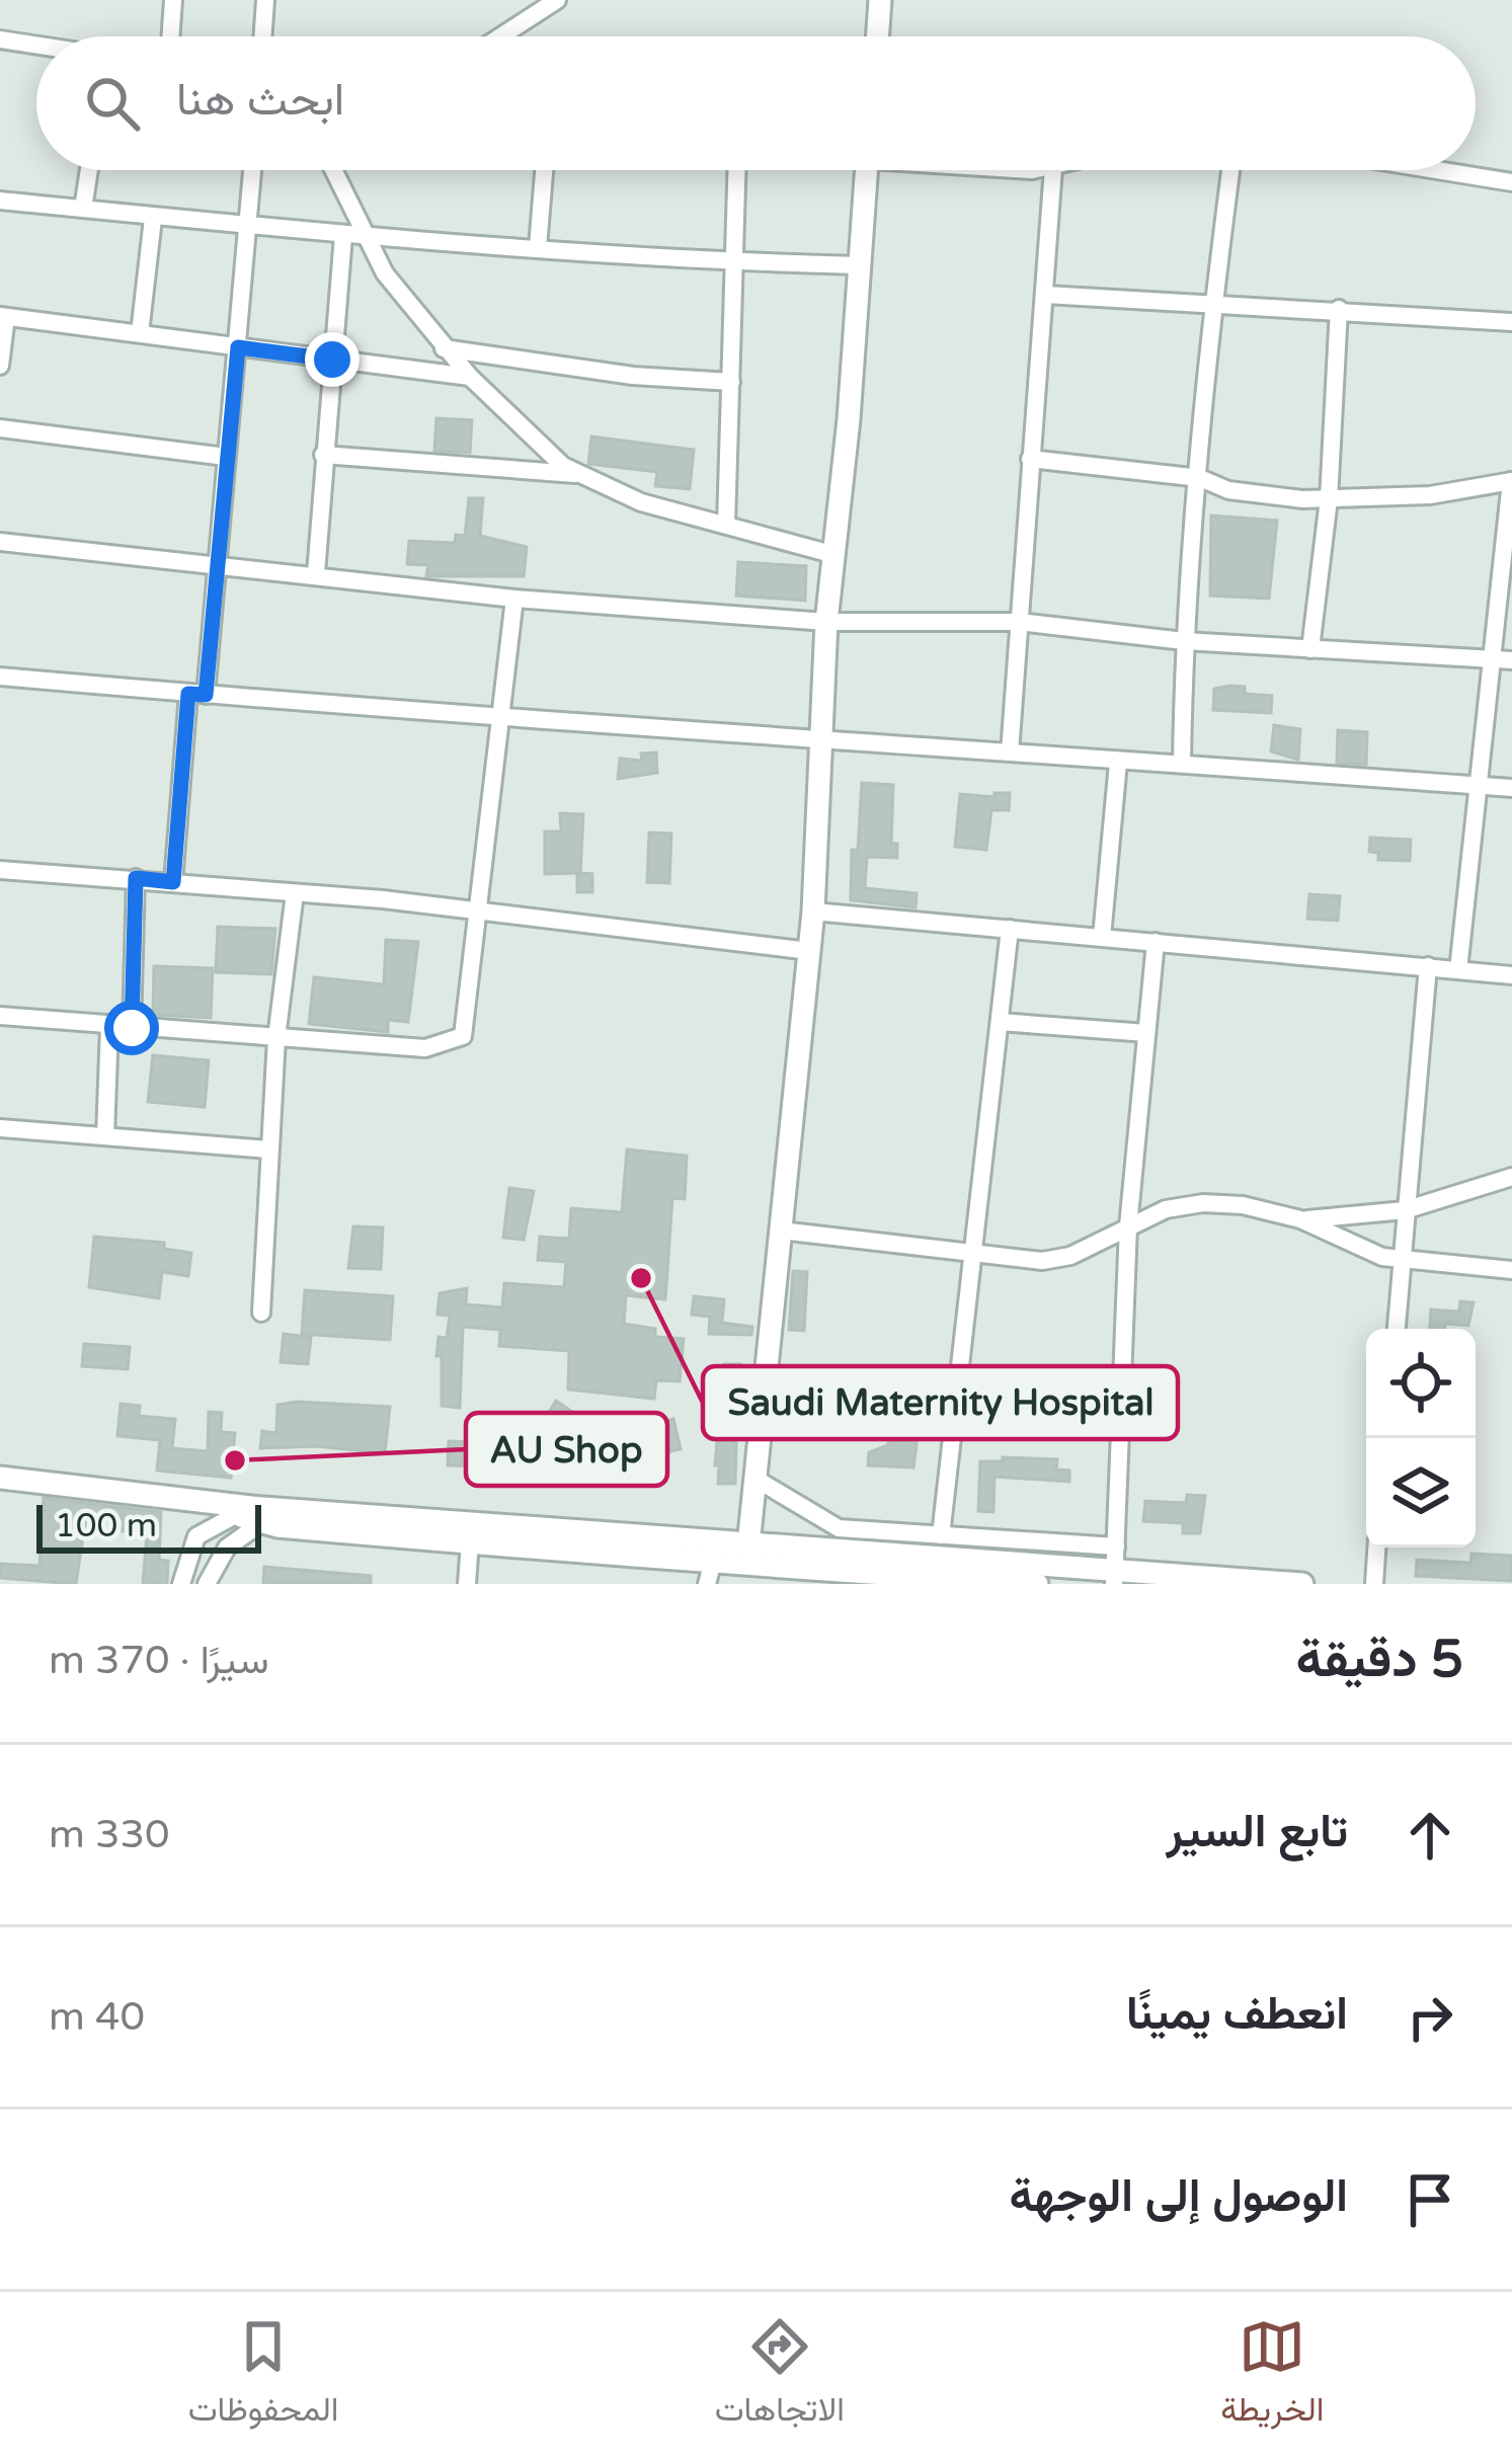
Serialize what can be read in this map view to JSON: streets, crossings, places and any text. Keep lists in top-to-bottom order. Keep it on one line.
{"places":["Saudi Maternity Hospital","AU Shop"],"scale_bar":"100 m","page":{"search":"ابحث هنا","scale":"100 m","heading":["5 دقيقة","سيرًا · 370 m"],"list":[["تابع السير","330 m"],["انعطف يمينًا","40 m"],"الوصول إلى الوجهة"],"nav":["الخريطة","الاتجاهات","المحفوظات"]}}
